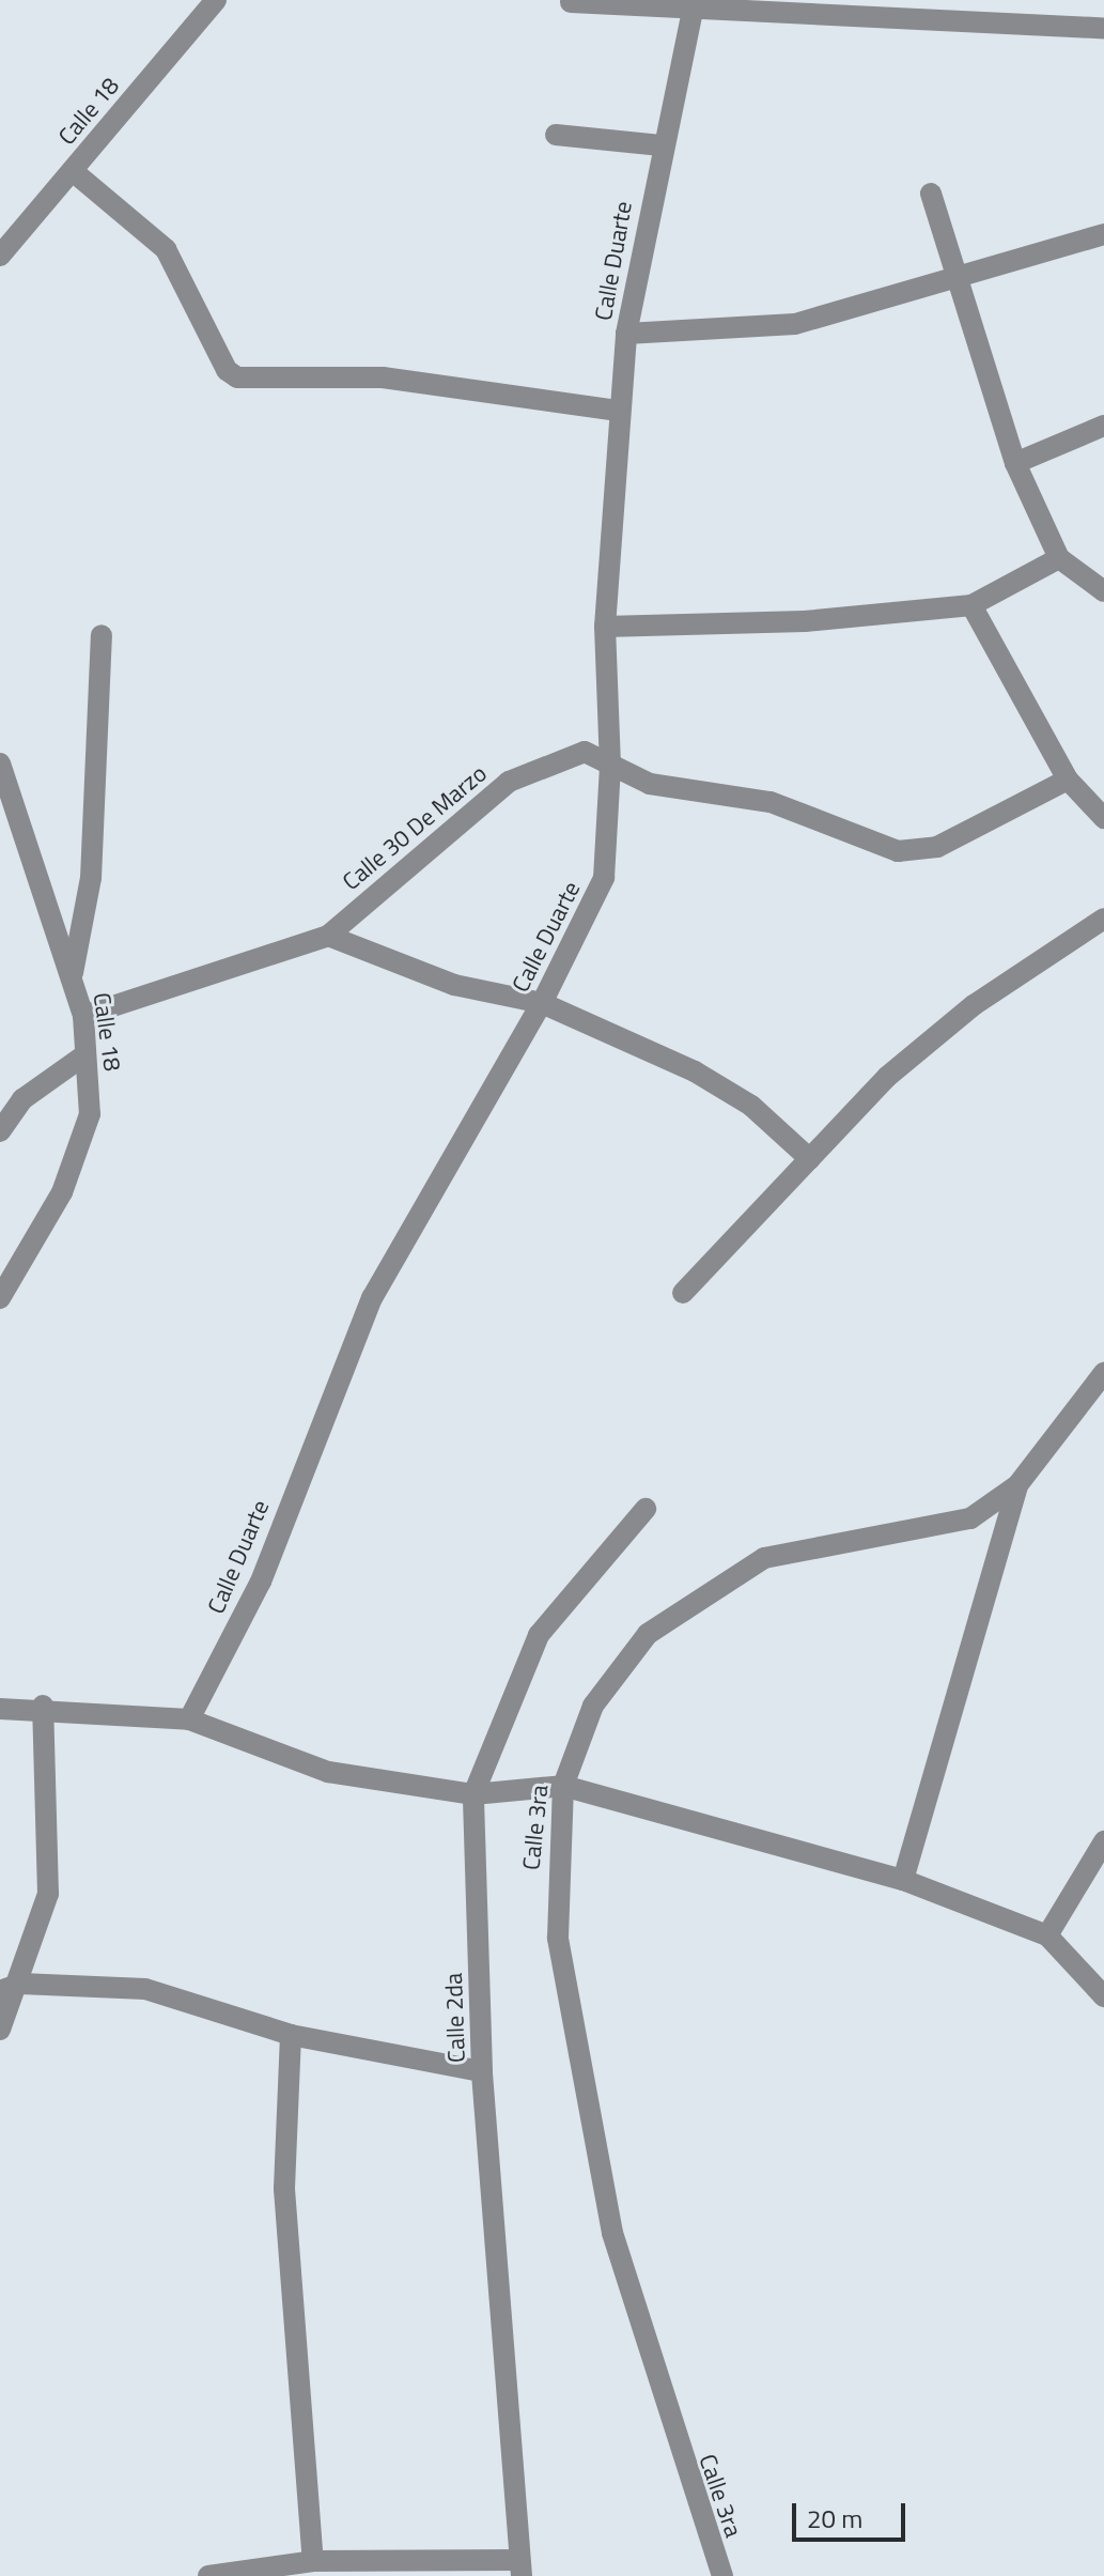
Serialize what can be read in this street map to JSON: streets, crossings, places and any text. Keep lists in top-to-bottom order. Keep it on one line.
{"streets":{"street":["Calle 18","Calle Duarte","Calle 30 De Marzo","Calle 3ra","Calle 2da"]},"crossings":[["Calle 18","Calle 30 De Marzo"],["Calle Duarte","Calle 30 De Marzo"]],"scale_bar":"20 m"}
